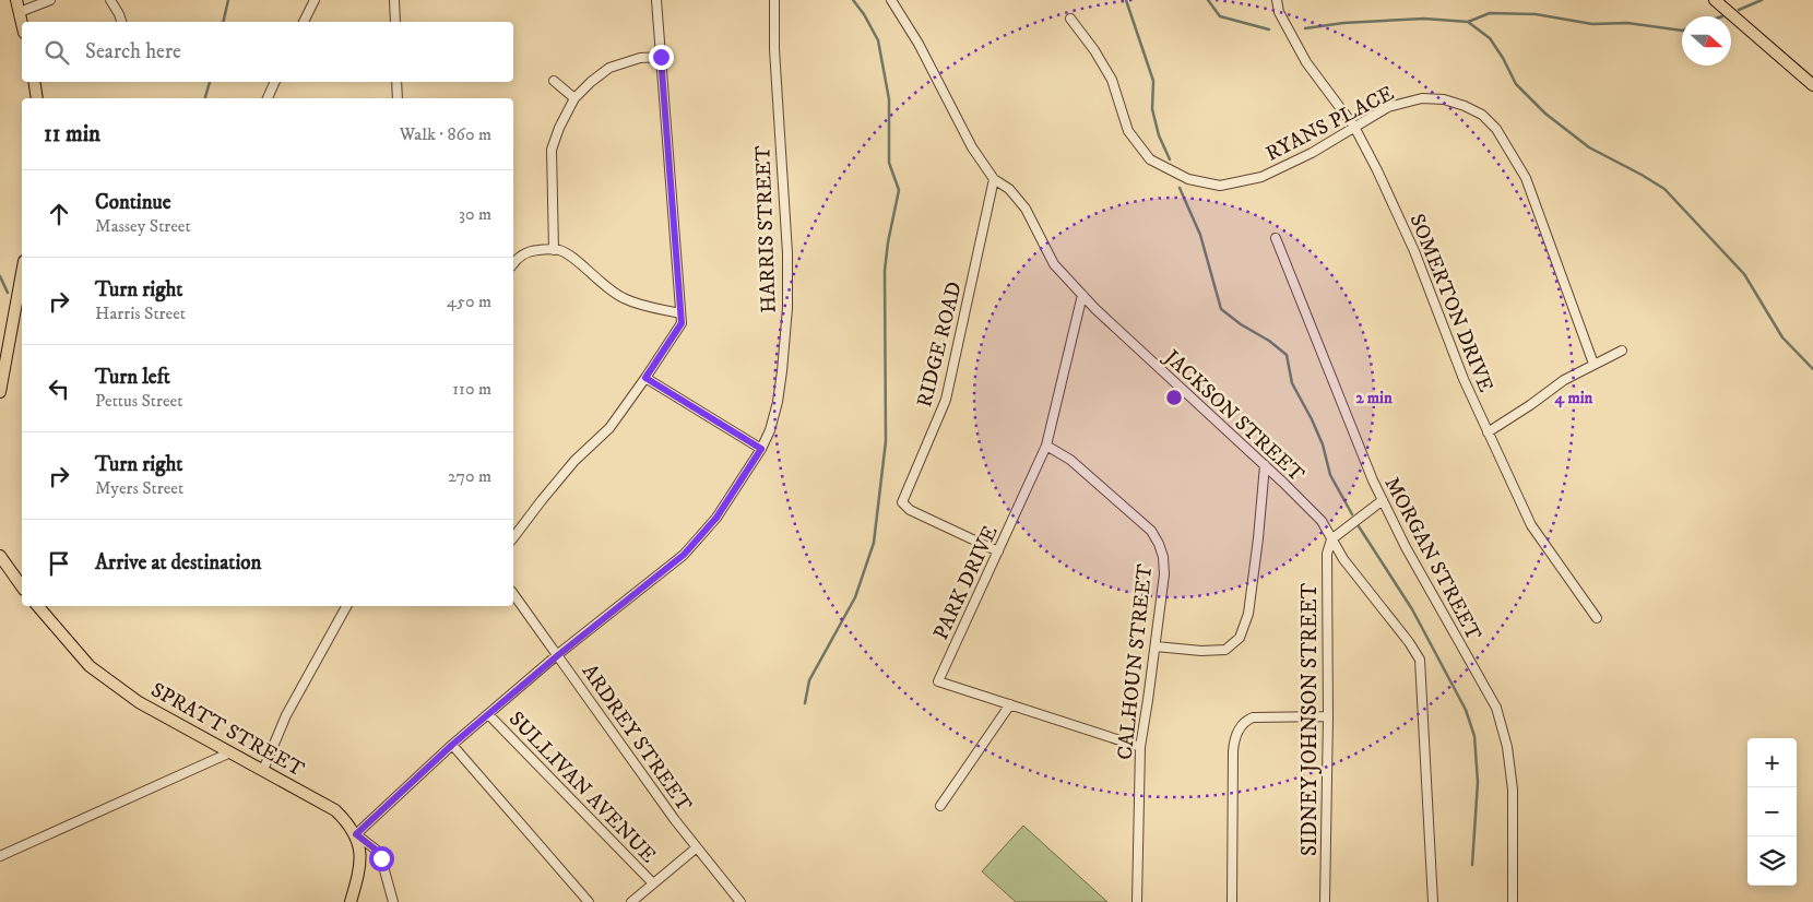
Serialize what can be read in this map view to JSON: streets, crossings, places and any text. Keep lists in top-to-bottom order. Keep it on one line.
{"streets":{"main road":["SPRATT STREET"],"street":["RYANS PLACE","HARRIS STREET","SOMERTON DRIVE","RIDGE ROAD","JACKSON STREET","MORGAN STREET","PARK DRIVE","CALHOUN STREET","SIDNEY JOHNSON STREET","ARDREY STREET","SULLIVAN AVENUE"]},"crossings":[["RYANS PLACE","SOMERTON DRIVE"],["HARRIS STREET","SPRATT STREET"],["HARRIS STREET","ARDREY STREET"],["HARRIS STREET","SULLIVAN AVENUE"],["RIDGE ROAD","JACKSON STREET"],["RIDGE ROAD","PARK DRIVE"],["JACKSON STREET","PARK DRIVE"],["JACKSON STREET","SIDNEY JOHNSON STREET"],["PARK DRIVE","CALHOUN STREET"]],"north":"right","page":{"search":"Search here","heading":["11 min","Walk · 860 m"],"list":[["Continue","Massey Street","30 m"],["Turn right","Harris Street","450 m"],["Turn left","Pettus Street","110 m"],["Turn right","Myers Street","270 m"],"Arrive at destination"],"map_buttons":["+","−"]},"rings":["2 min","4 min"]}
